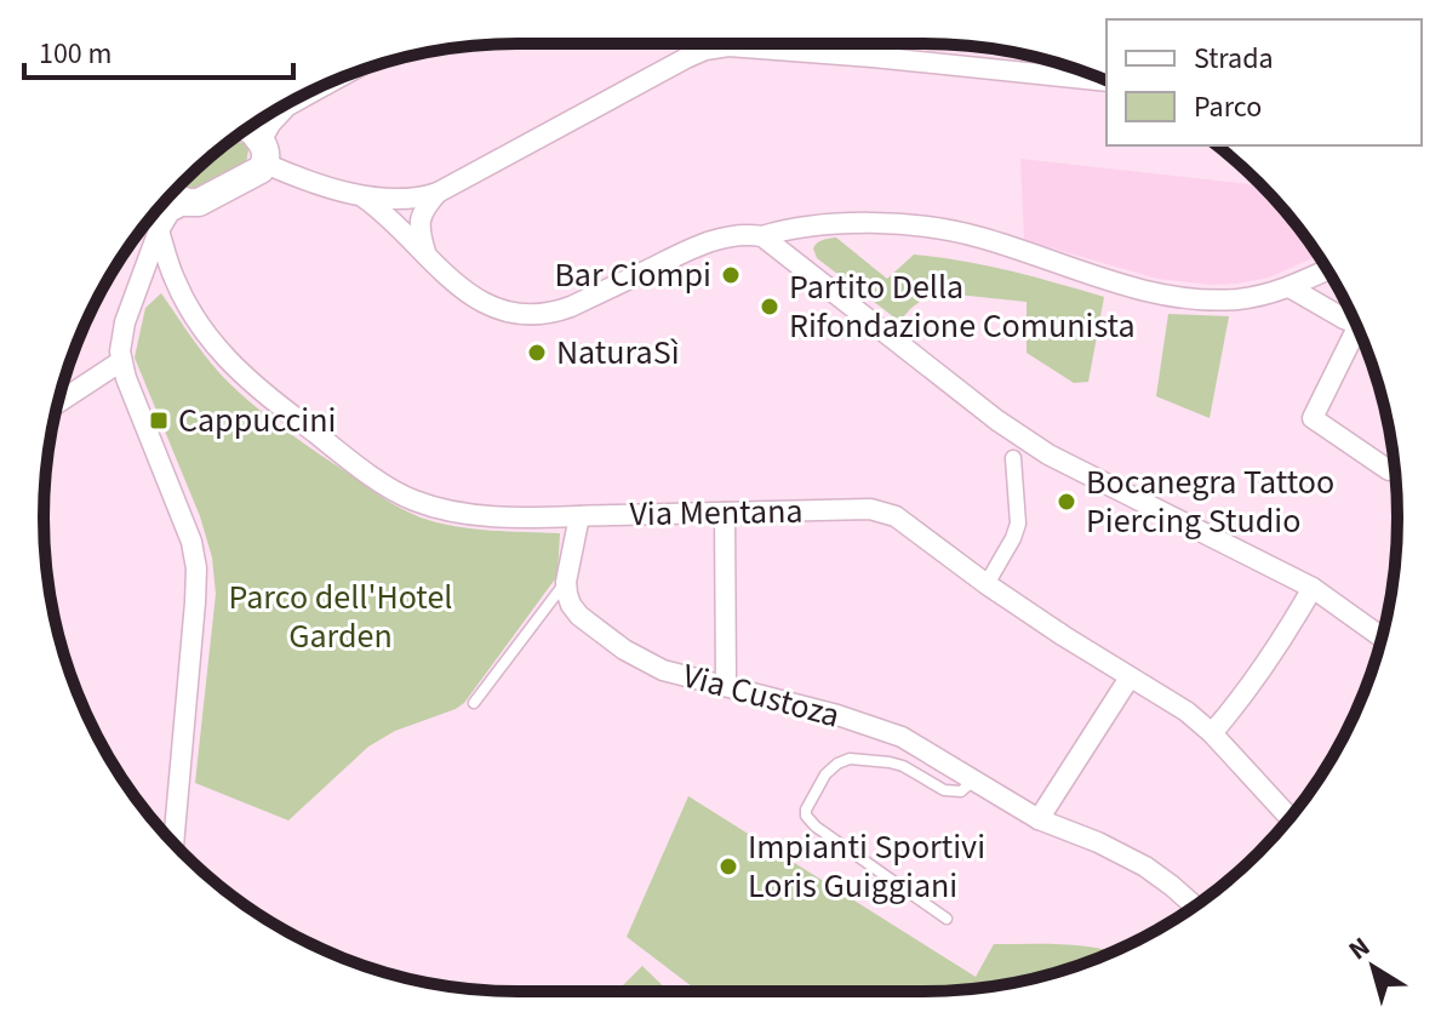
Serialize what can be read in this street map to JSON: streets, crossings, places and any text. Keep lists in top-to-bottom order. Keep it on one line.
{"streets":{"street":["Via Mentana","Via Custoza"]},"parks":["Parco dell'Hotel Garden"],"places":{"other":["Bar Ciompi","Partito Della Rifondazione Comunista","NaturaSì","Bocanegra Tattoo Piercing Studio","Impianti Sportivi Loris Guiggiani"],"transit":["Cappuccini"]},"legend":["Strada","Parco"],"scale_bar":"100 m","north":"top left"}
